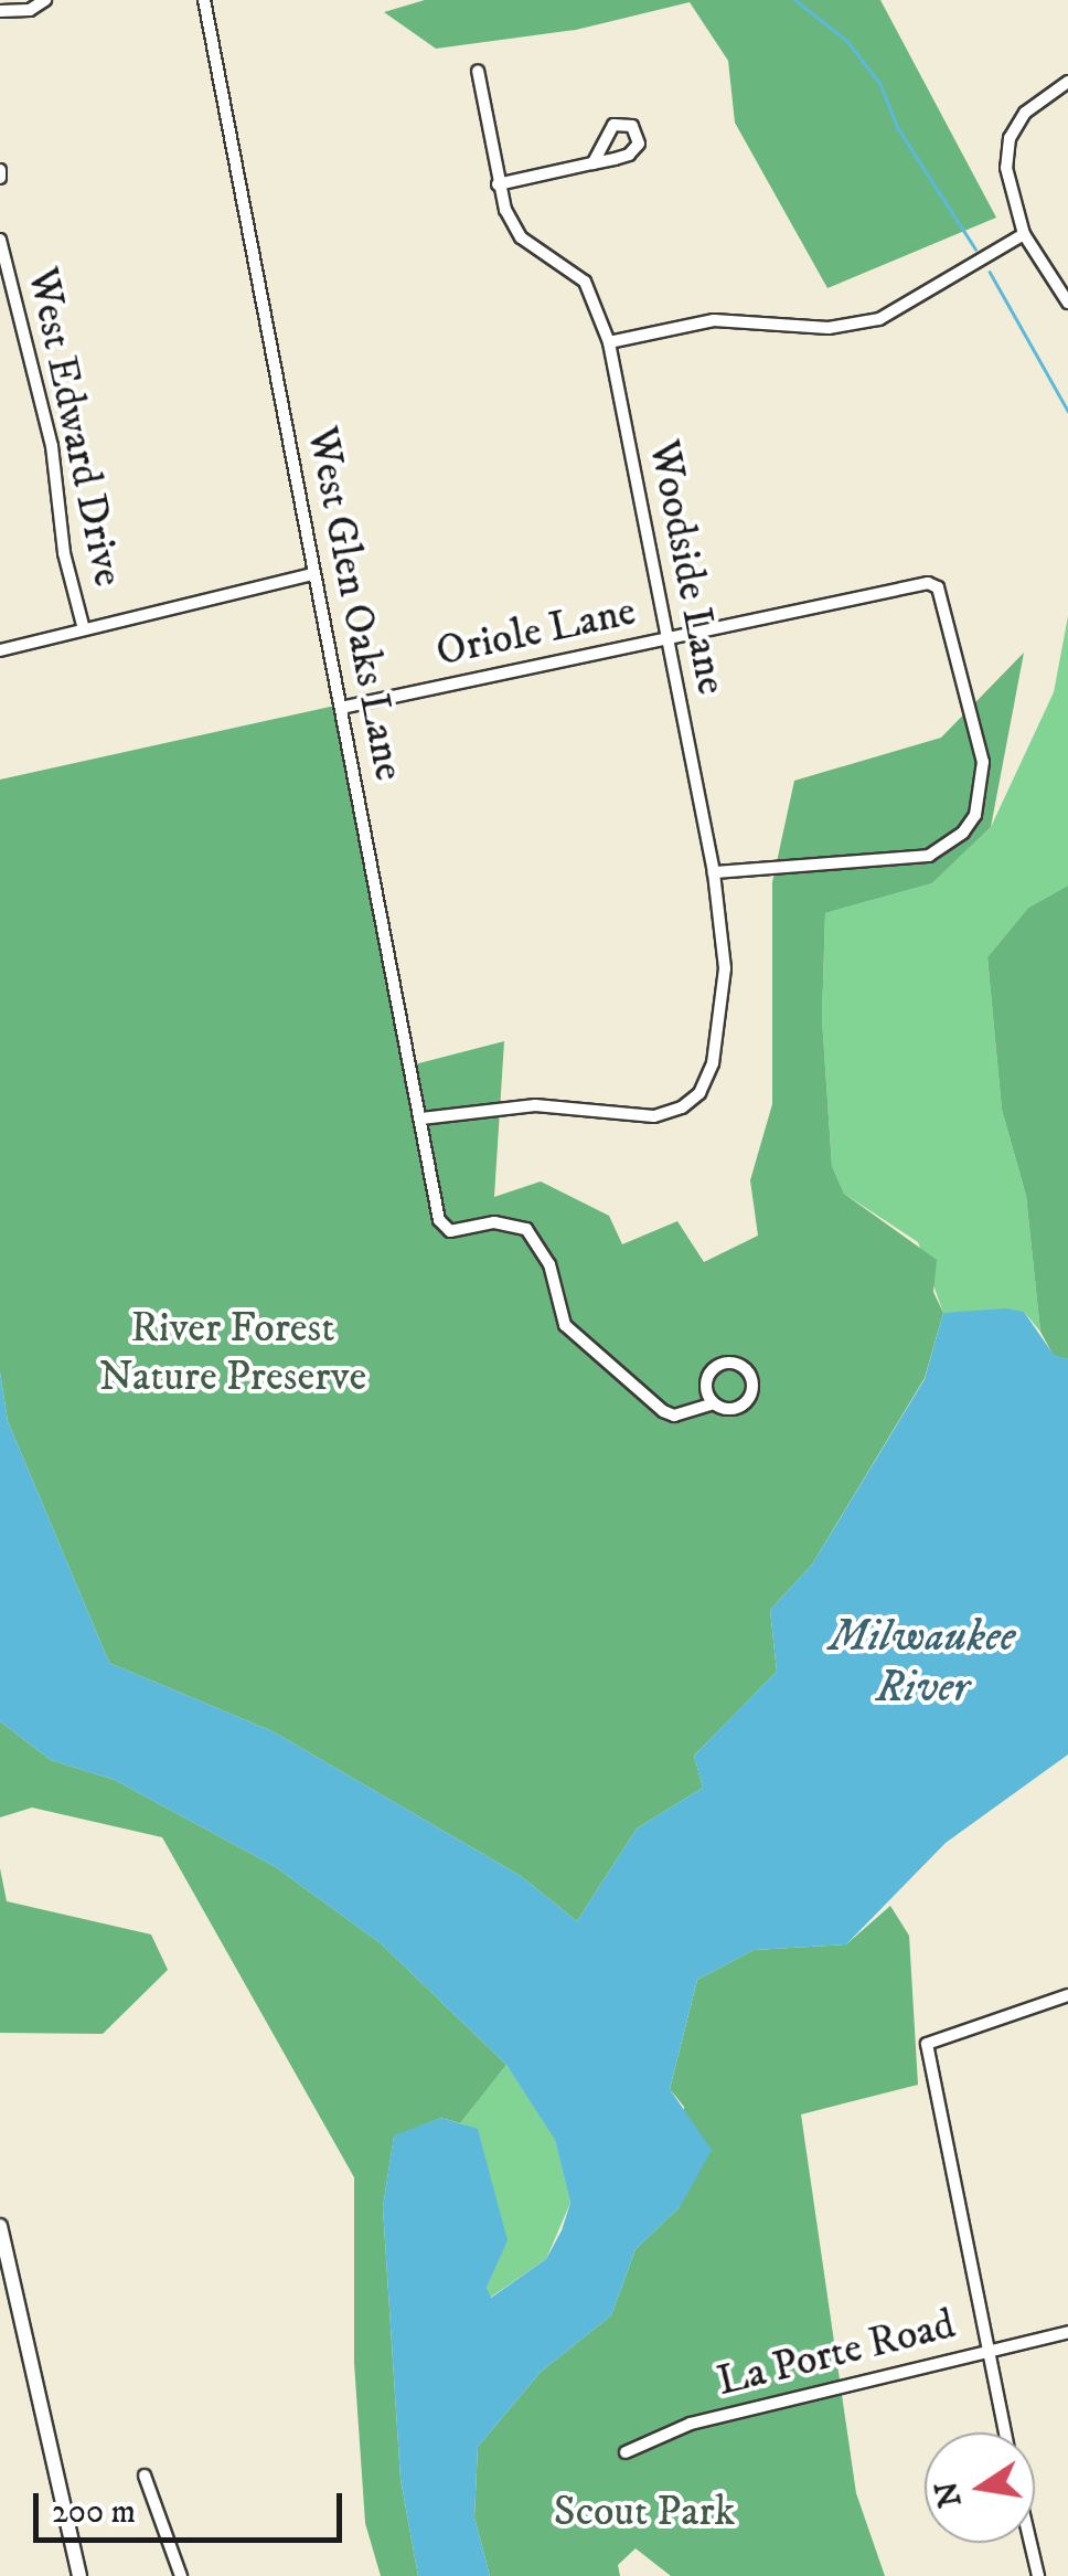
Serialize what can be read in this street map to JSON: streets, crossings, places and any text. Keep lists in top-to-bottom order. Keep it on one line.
{"streets":{"street":["West Edward Drive","Woodside Lane","West Glen Oaks Lane","Oriole Lane","La Porte Road"]},"crossings":[["Woodside Lane","West Glen Oaks Lane"],["Woodside Lane","Oriole Lane"],["West Glen Oaks Lane","Oriole Lane"]],"water":["Milwaukee River"],"parks":["River Forest Nature Preserve","Scout Park"],"scale_bar":"200 m","north":"left"}
